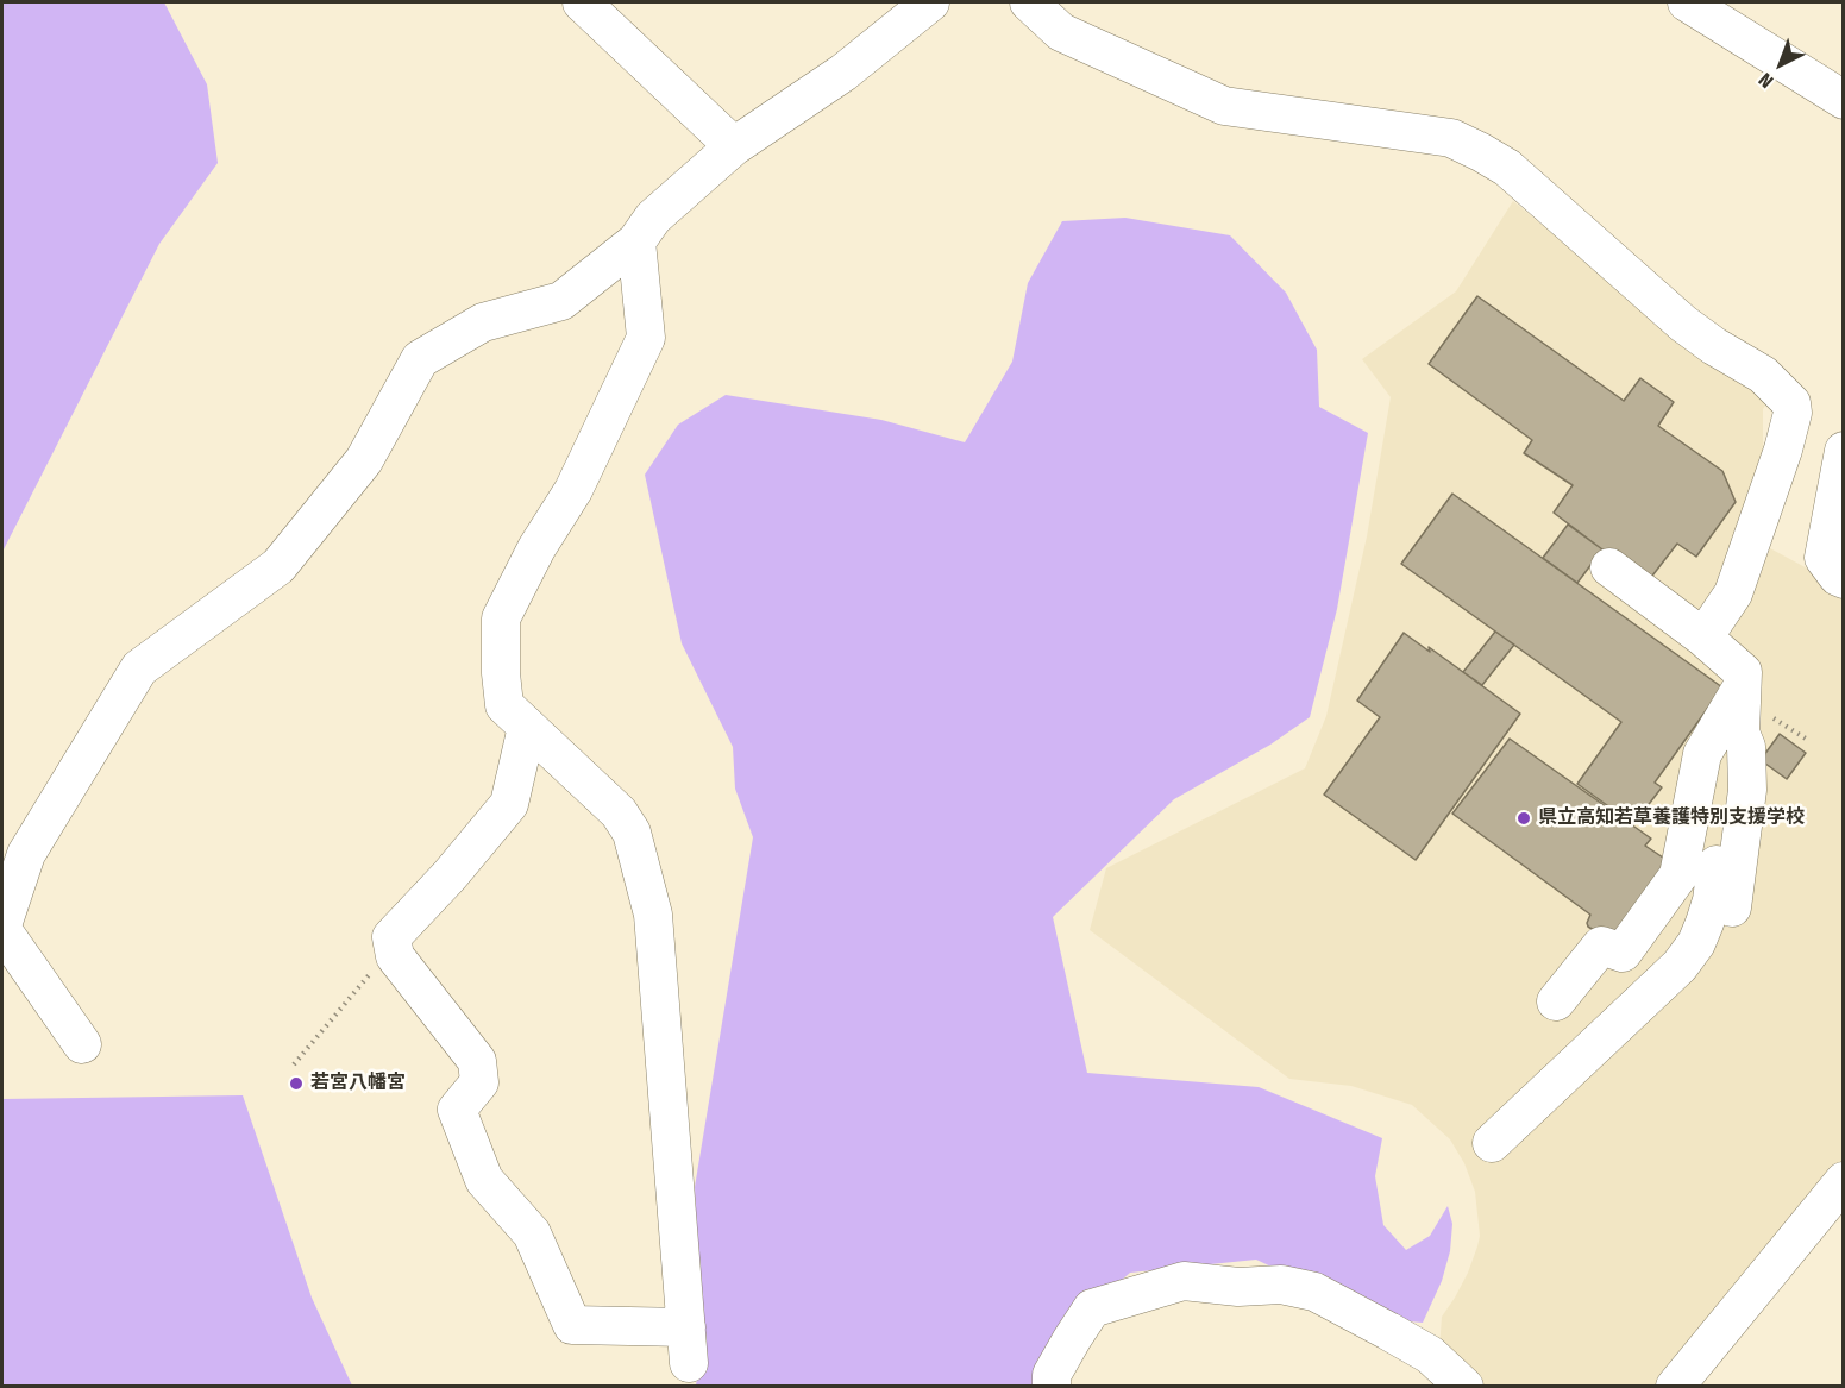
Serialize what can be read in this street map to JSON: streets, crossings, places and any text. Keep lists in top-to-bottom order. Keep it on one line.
{"places":["県立高知若草養護特別支援学校","若宮八幡宮"],"north":"bottom left"}
